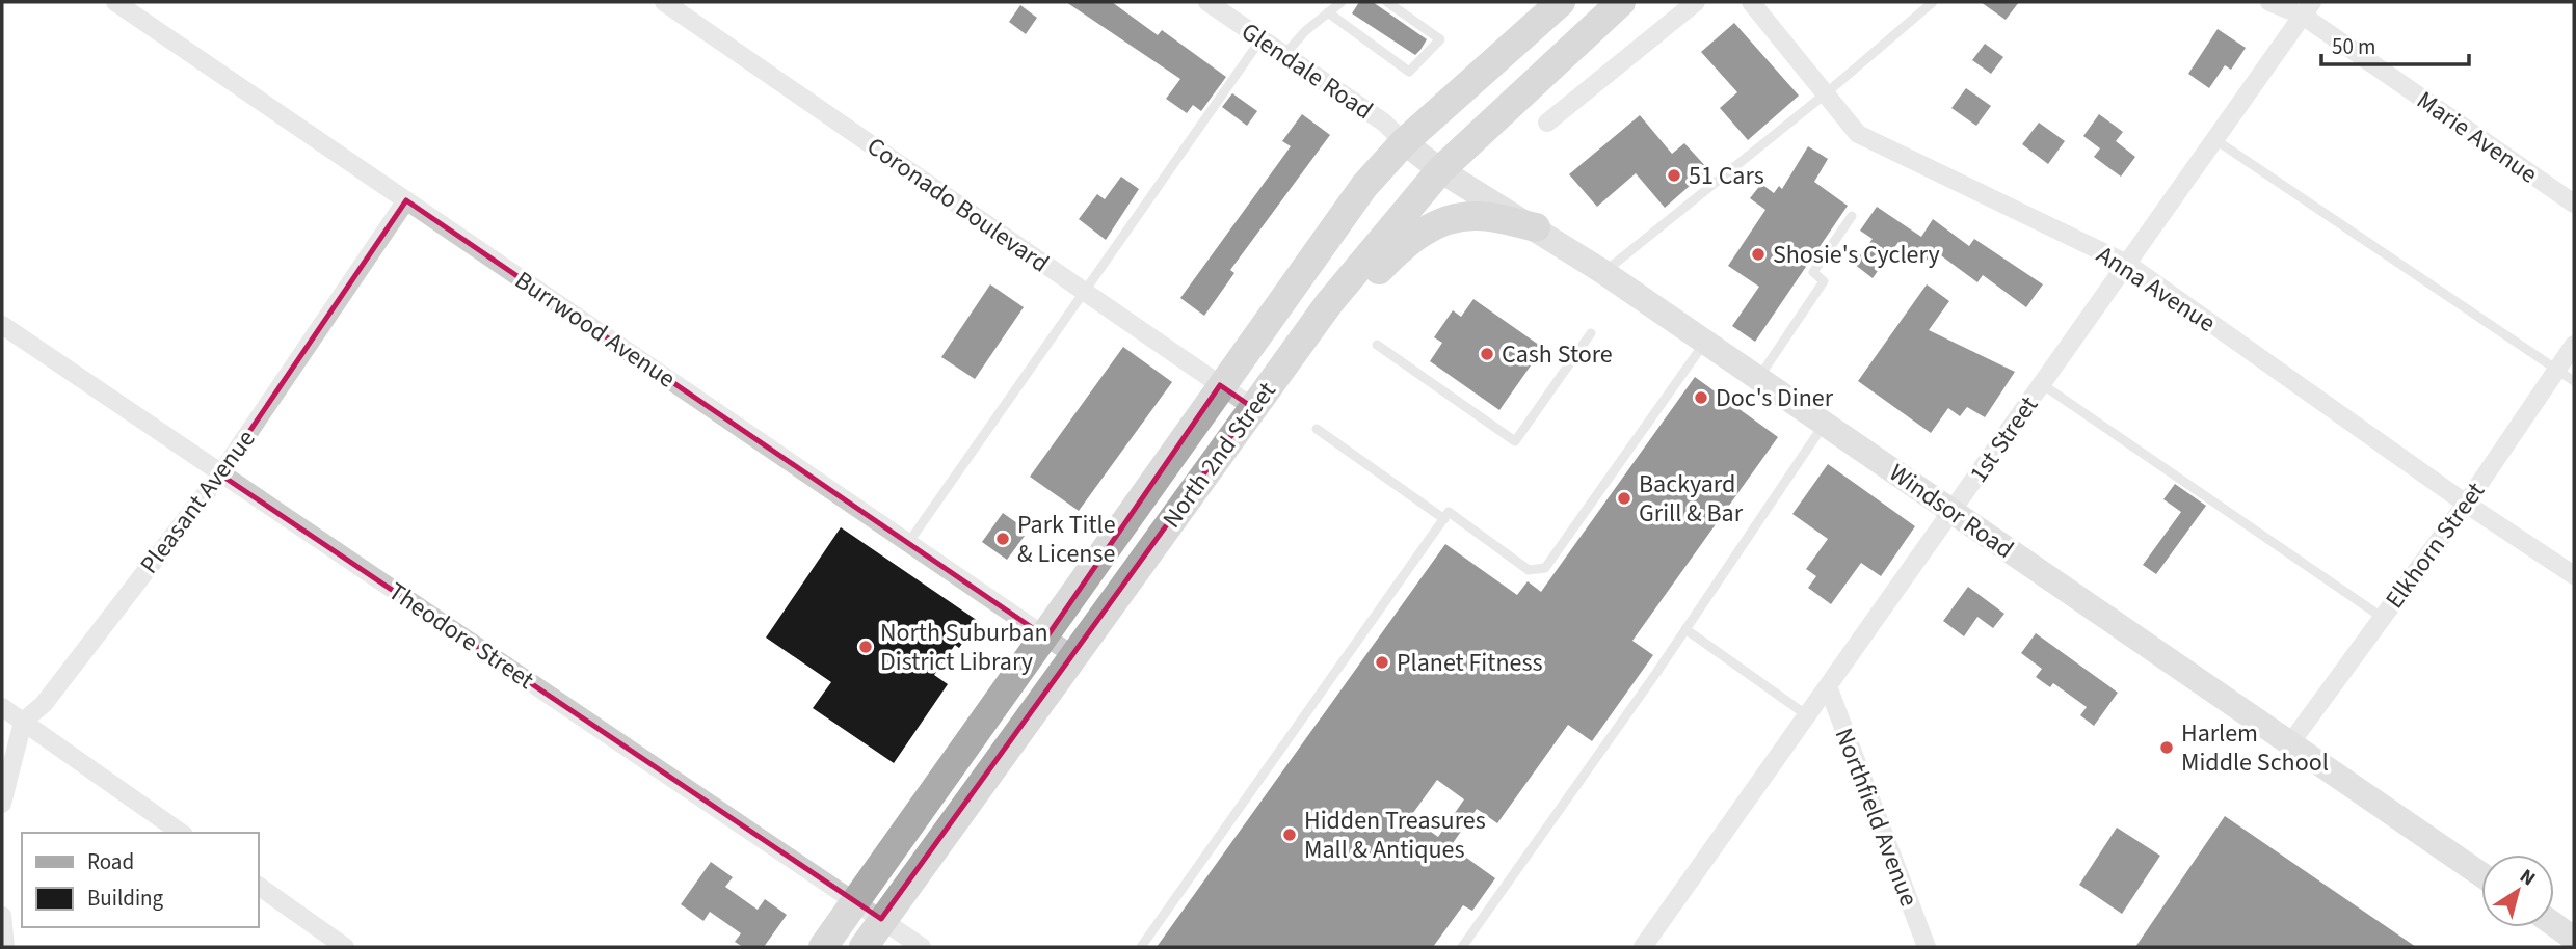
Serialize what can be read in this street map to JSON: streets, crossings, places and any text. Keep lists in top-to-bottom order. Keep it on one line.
{"streets":{"main road":["North 2nd Street"],"street":["Glendale Road","Marie Avenue","Coronado Boulevard","Anna Avenue","Burrwood Avenue","1st Street","Pleasant Avenue","Windsor Road","Elkhorn Street","Theodore Street","Northfield Avenue"]},"crossings":[["Glendale Road","North 2nd Street"],["Glendale Road","Windsor Road"],["Marie Avenue","1st Street"],["Coronado Boulevard","North 2nd Street"],["Anna Avenue","1st Street"],["Anna Avenue","Elkhorn Street"],["Burrwood Avenue","North 2nd Street"],["Burrwood Avenue","Pleasant Avenue"],["1st Street","Windsor Road"],["1st Street","Northfield Avenue"],["North 2nd Street","Windsor Road"],["North 2nd Street","Theodore Street"],["Pleasant Avenue","Theodore Street"],["Windsor Road","Elkhorn Street"]],"places":["51 Cars","Shosie's Cyclery","Cash Store","Doc's Diner","Backyard Grill & Bar","Park Title & License","North Suburban District Library","Planet Fitness","Harlem Middle School","Hidden Treasures Mall & Antiques"],"legend":["Road","Building"],"scale_bar":"50 m","north":"top right"}
